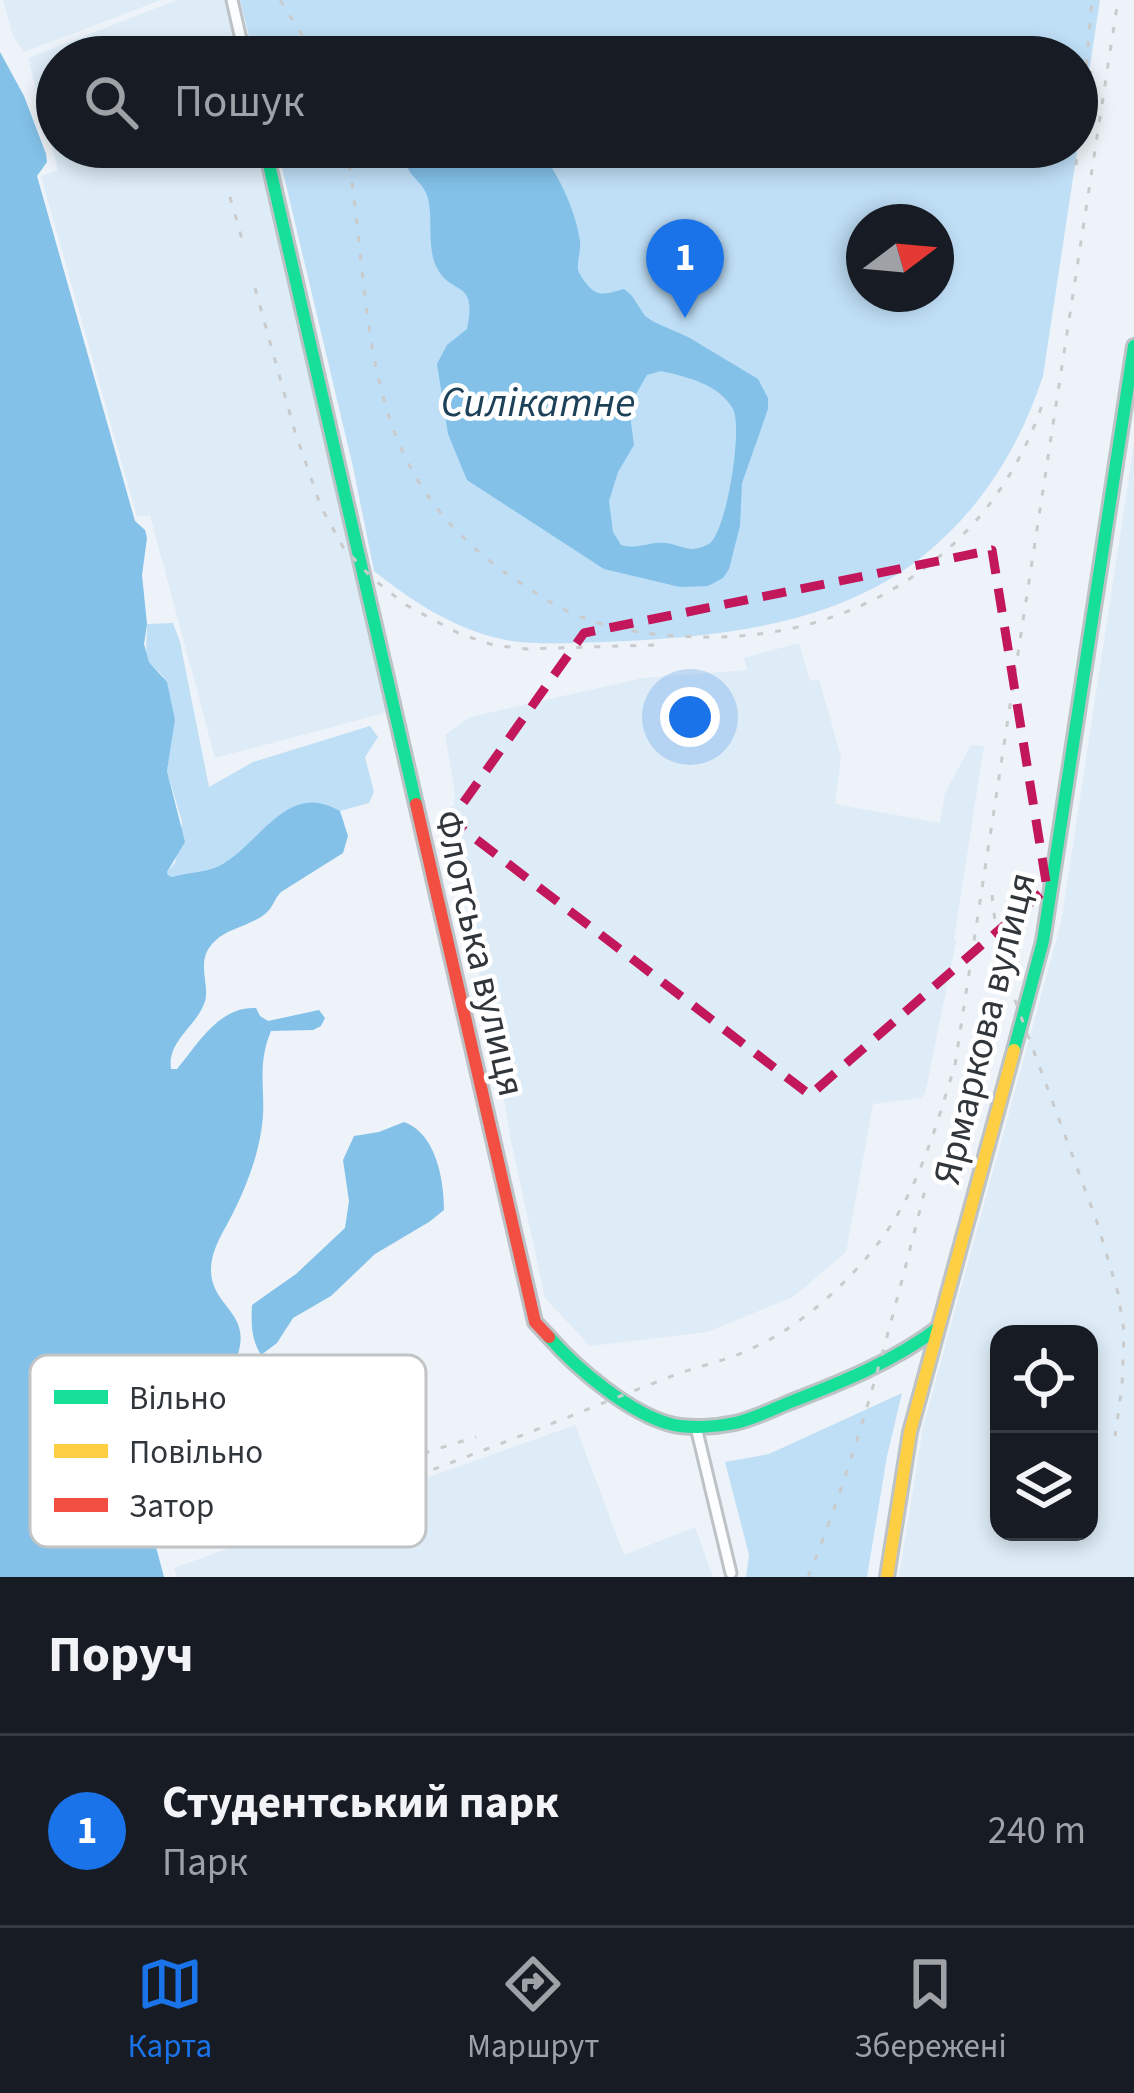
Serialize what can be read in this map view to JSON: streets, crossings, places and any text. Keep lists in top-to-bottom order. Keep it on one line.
{"streets":{"street":["Флотська вулиця","Ярмаркова вулиця"]},"crossings":[["Флотська вулиця","Ярмаркова вулиця"]],"water":["Силікатне"],"legend":["Вільно","Повільно","Затор"],"north":"right","page":{"search":"Пошук","pins":"1","heading":"Поруч","list":[{"mark":"1","name":"Студентський парк","note":"Парк","value":"240 m"}],"nav":["Карта","Маршрут","Збережені"]}}
